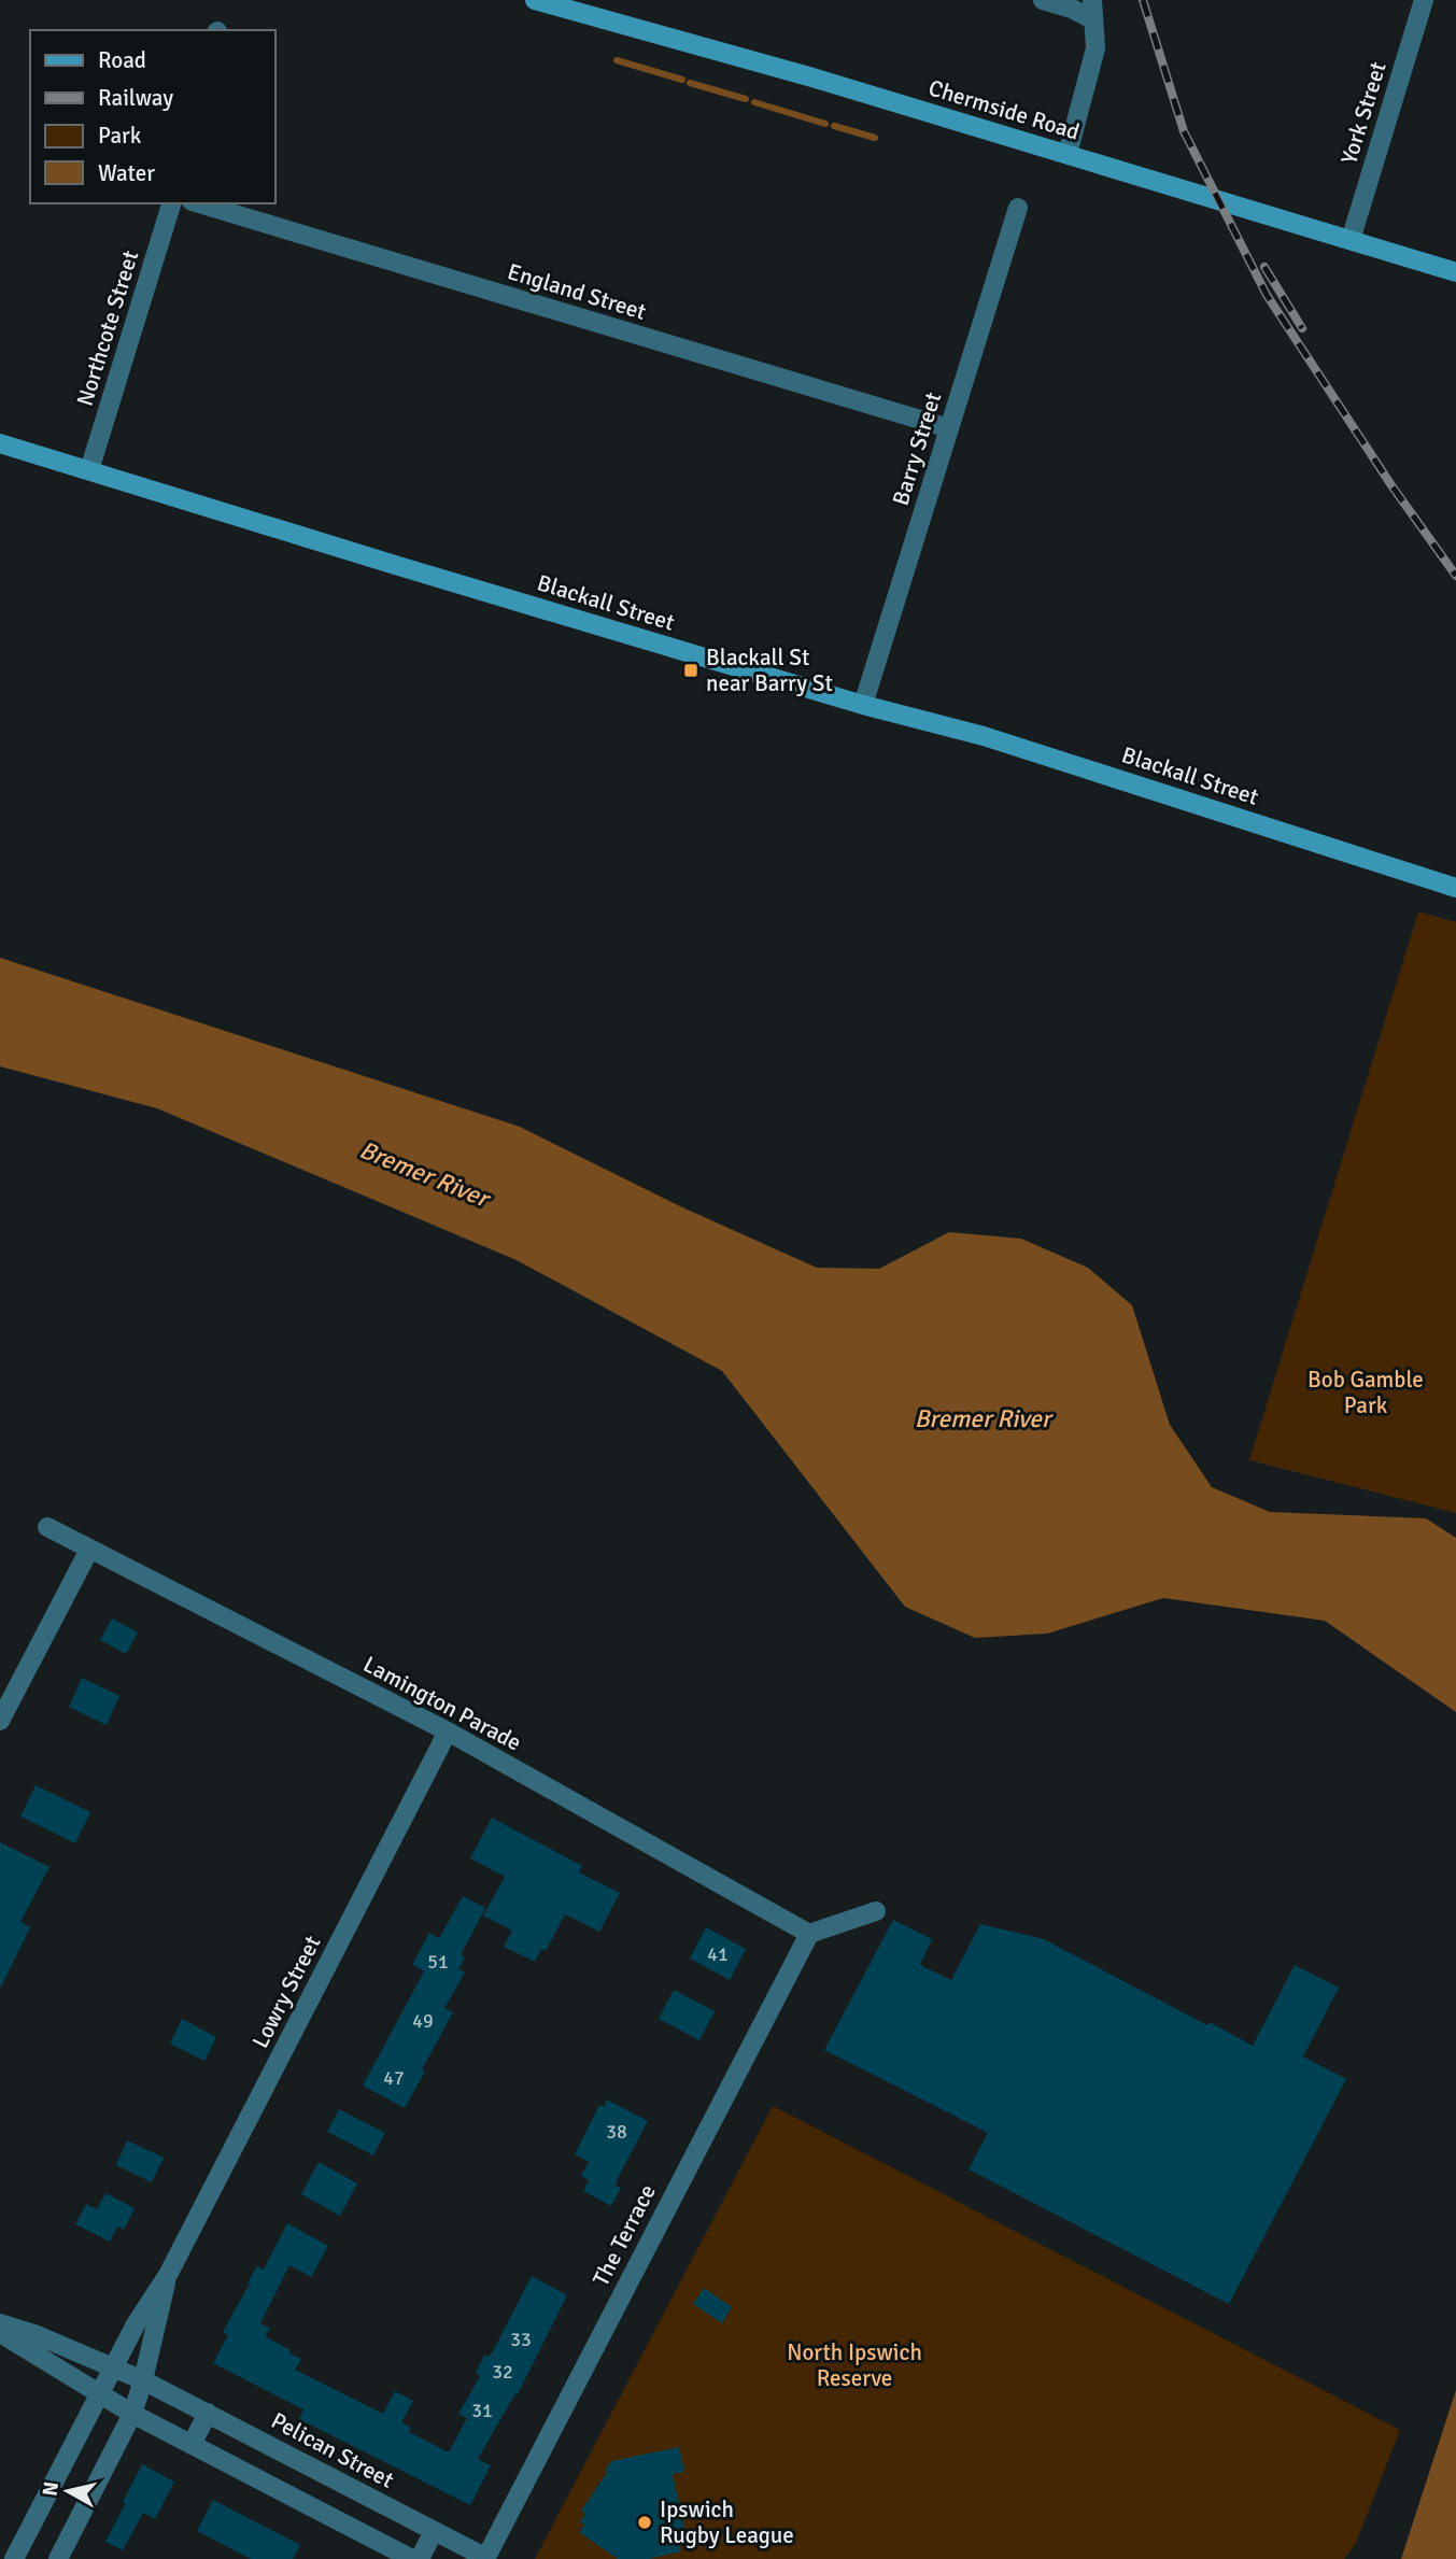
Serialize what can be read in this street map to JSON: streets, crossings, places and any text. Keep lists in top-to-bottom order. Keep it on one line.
{"streets":{"street":["Chermside Road","York Street","England Street","Northcote Street","Barry Street","Blackall Street","Lamington Parade","Lowry Street","The Terrace","Pelican Street"]},"crossings":[["Chermside Road","York Street"],["England Street","Barry Street"],["Northcote Street","Blackall Street"],["Barry Street","Blackall Street"],["Lamington Parade","Lowry Street"],["Lamington Parade","The Terrace"],["Lowry Street","Pelican Street"],["The Terrace","Pelican Street"]],"water":["Bremer River"],"parks":["Bob Gamble Park","North Ipswich Reserve"],"places":{"transit":["Blackall St near Barry St"],"other":["Ipswich Rugby League"]},"house_numbers":["41","51","49","47","38","33","32","31"],"legend":["Road","Railway","Park","Water"],"north":"left"}
